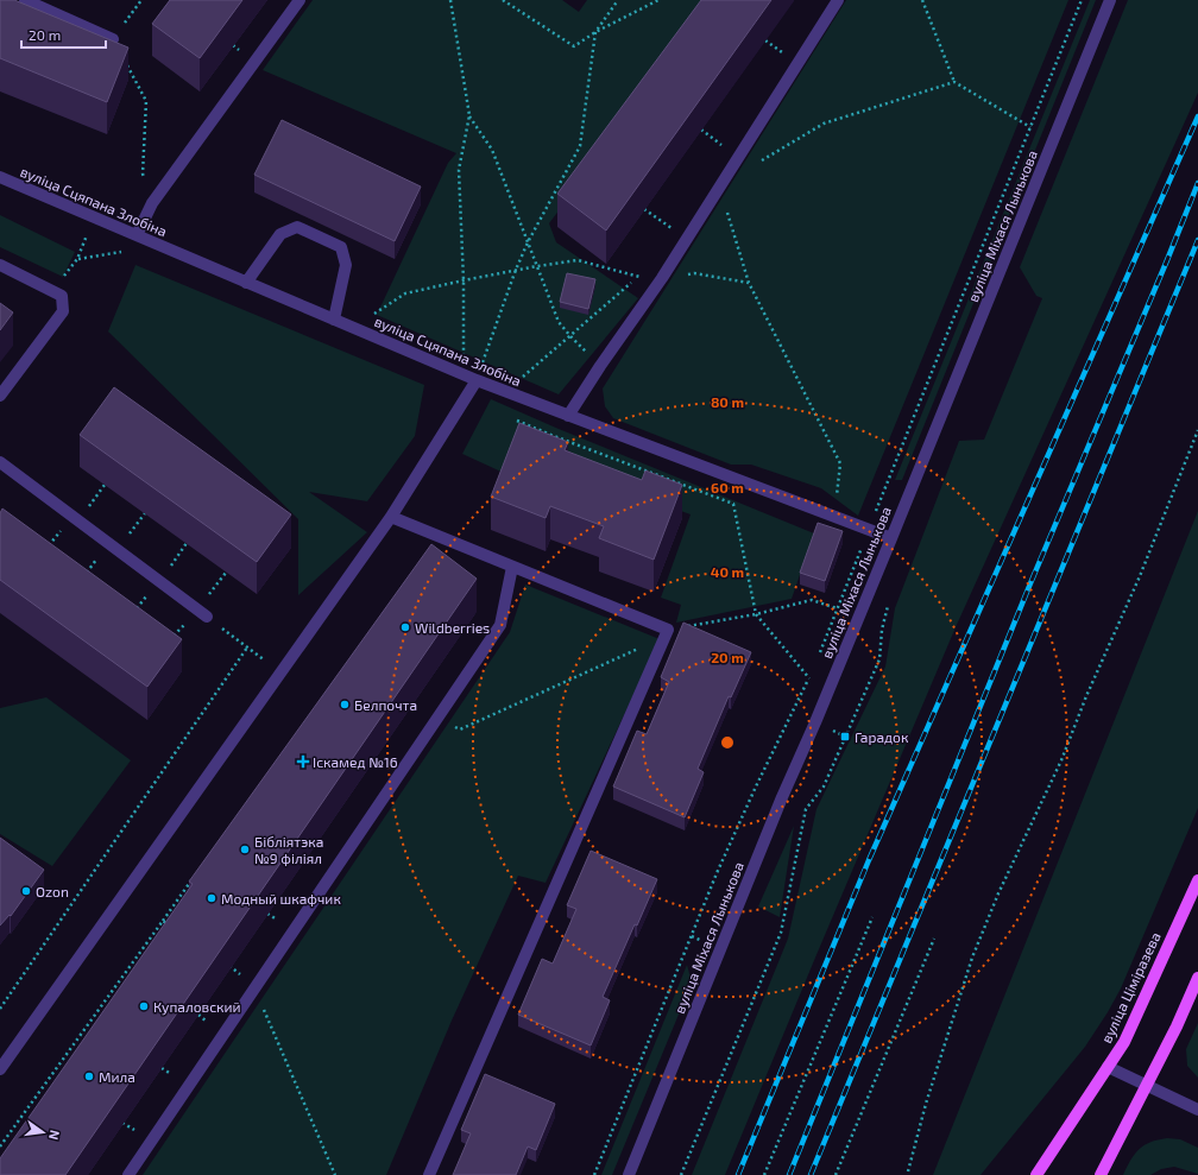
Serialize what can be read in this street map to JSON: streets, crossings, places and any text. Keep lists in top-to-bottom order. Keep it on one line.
{"streets":{"main road":["вуліца Ціміразева"],"street":["вуліца Сцяпана Злобіна","вуліца Міхася Лынькова"]},"crossings":[["вуліца Сцяпана Злобіна","вуліца Міхася Лынькова"]],"places":{"other":["Wildberries","Белпочта","Бібліятэка №9 філіял","Ozon","Модный шкафчик","Купаловский","Мила"],"transit":["Гарадок"],"health":["Іскамед №16"]},"scale_bar":"20 m","north":"right","rings":["80 m","60 m","40 m","20 m"]}
